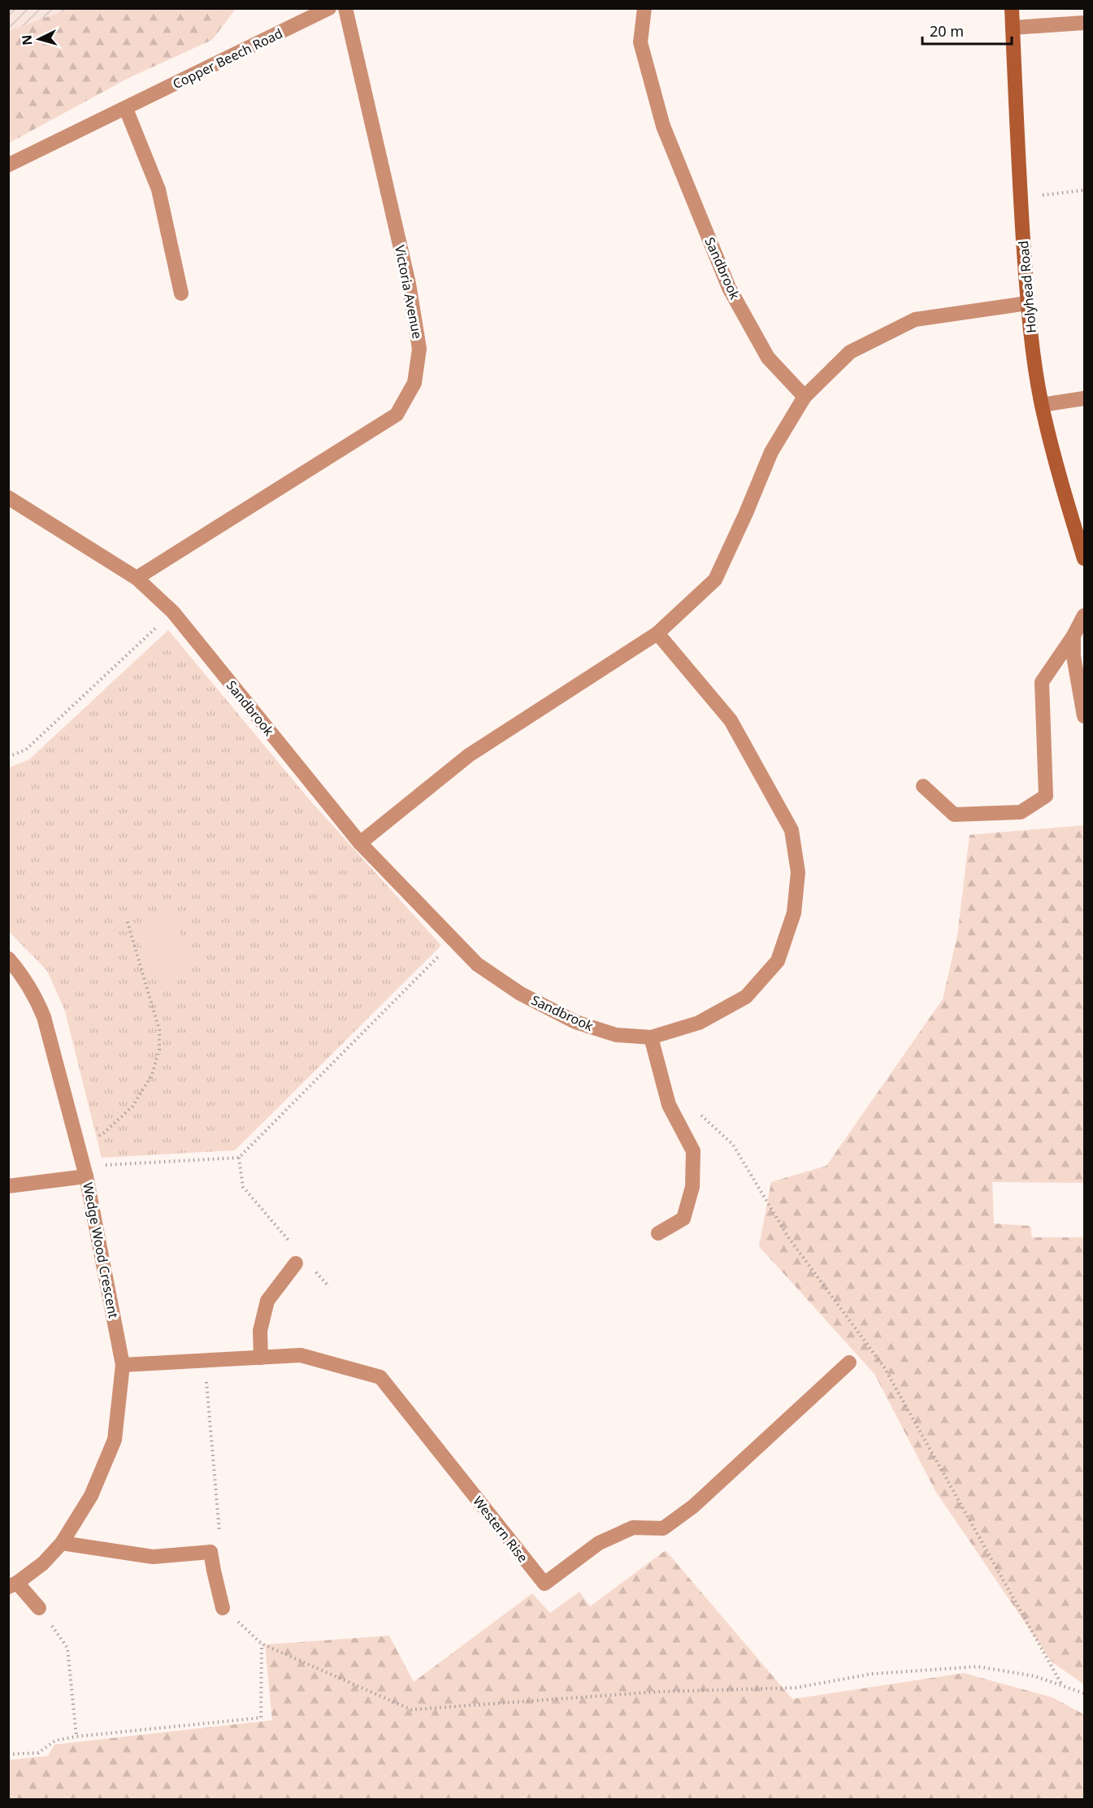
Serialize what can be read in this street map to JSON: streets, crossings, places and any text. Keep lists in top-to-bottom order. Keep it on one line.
{"streets":{"main road":["Holyhead Road"],"street":["Copper Beech Road","Sandbrook","Victoria Avenue","Wedge Wood Crescent","Western Rise"]},"crossings":[["Sandbrook","Victoria Avenue"],["Wedge Wood Crescent","Western Rise"]],"scale_bar":"20 m","north":"left"}
